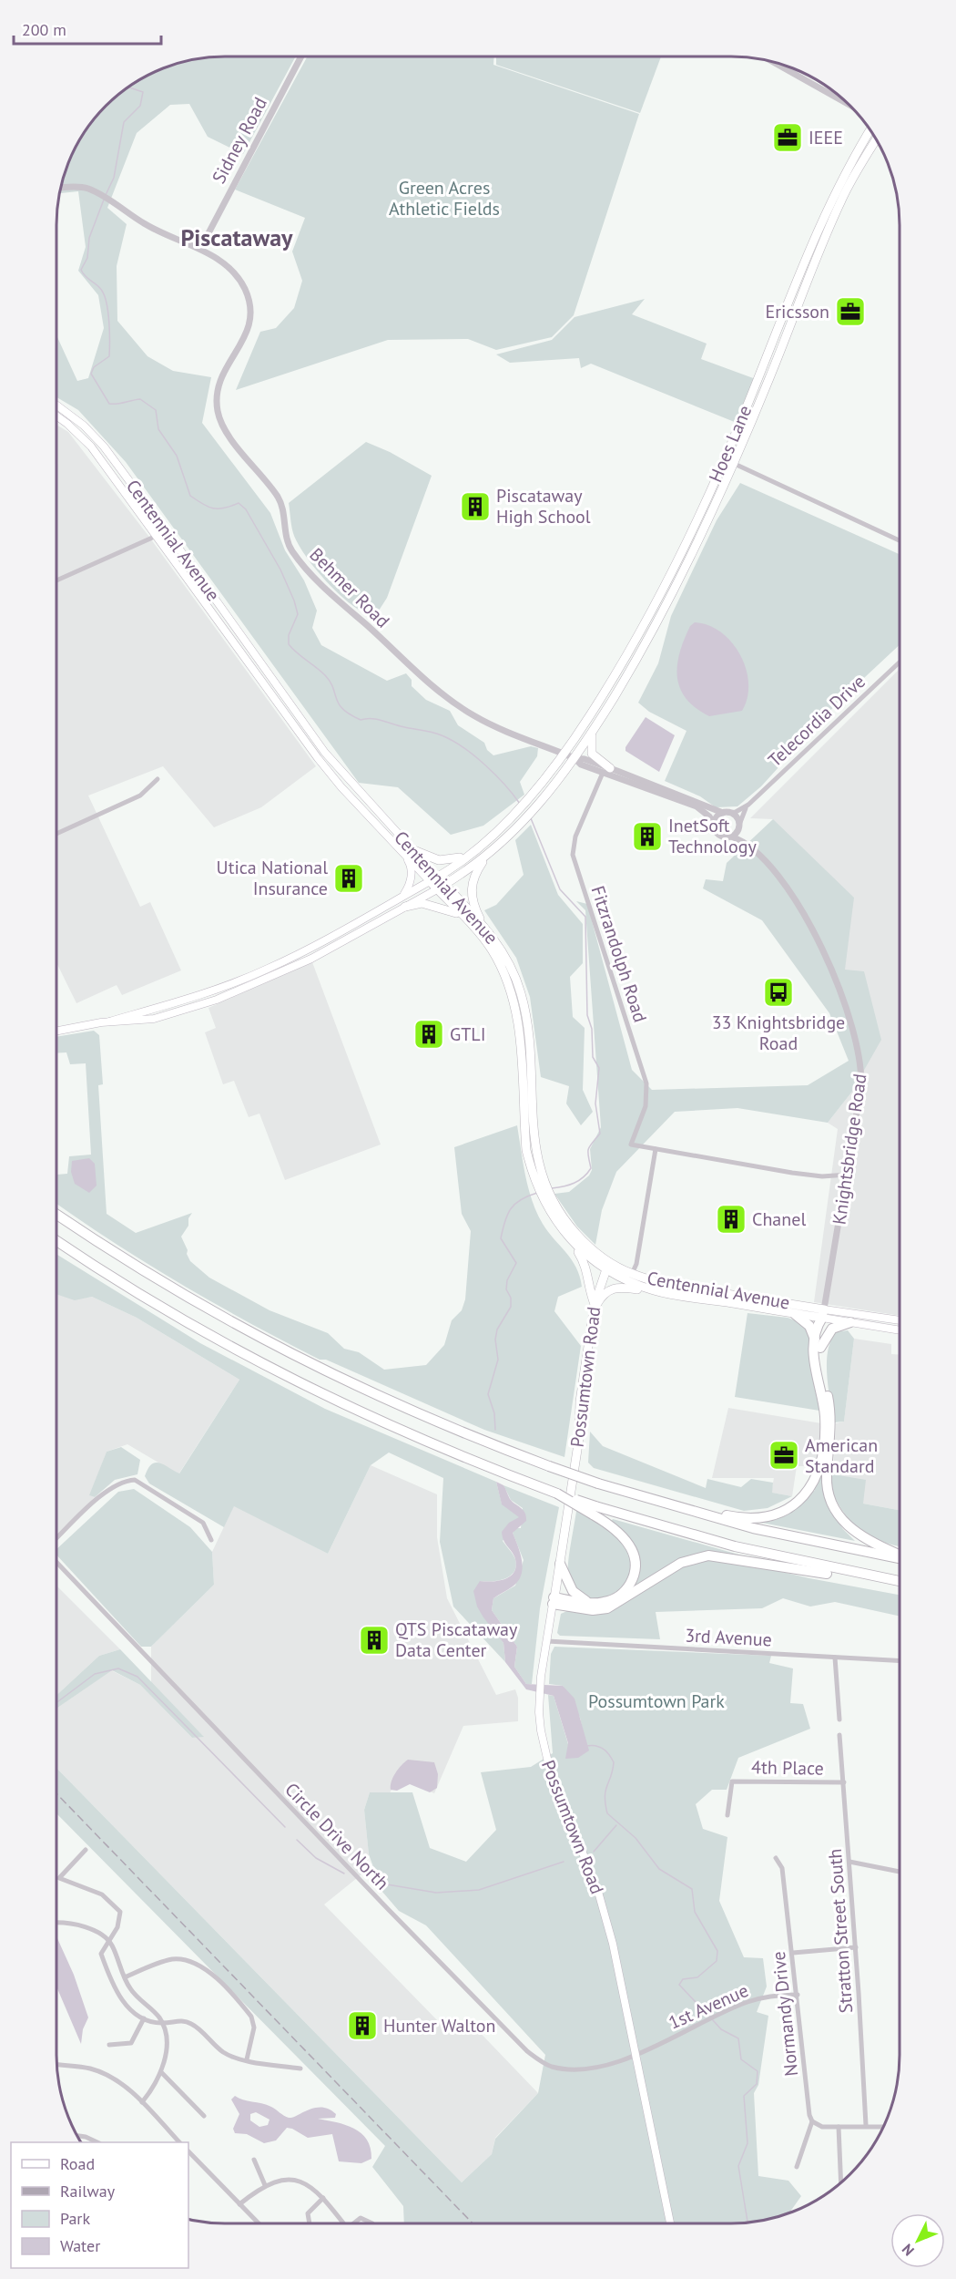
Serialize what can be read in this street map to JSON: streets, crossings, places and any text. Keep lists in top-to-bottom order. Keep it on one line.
{"streets":{"highway":["Hoes Lane","Centennial Avenue","Possumtown Road"],"street":["Sidney Road","Behmer Road","Telecordia Drive","Fitzrandolph Road","Knightsbridge Road","3rd Avenue","4th Place","Circle Drive North","Stratton Street South","1st Avenue","Normandy Drive"]},"crossings":[["Sidney Road","Behmer Road"],["Hoes Lane","Centennial Avenue"],["Hoes Lane","Behmer Road"],["Centennial Avenue","Knightsbridge Road"],["Centennial Avenue","Possumtown Road"],["Telecordia Drive","Knightsbridge Road"],["Possumtown Road","3rd Avenue"],["Possumtown Road","Circle Drive North"],["Possumtown Road","1st Avenue"],["4th Place","Stratton Street South"],["Circle Drive North","1st Avenue"],["1st Avenue","Normandy Drive"]],"districts":["Piscataway"],"parks":["Green Acres Athletic Fields","Possumtown Park"],"places":{"office":["IEEE","Ericsson","American Standard"],"building":["Piscataway High School","InetSoft Technology","Utica National Insurance","GTLI","Chanel","QTS Piscataway Data Center","Hunter Walton"],"bus stop":["33 Knightsbridge Road"]},"legend":["Road","Railway","Park","Water"],"scale_bar":"200 m","north":"bottom left"}
